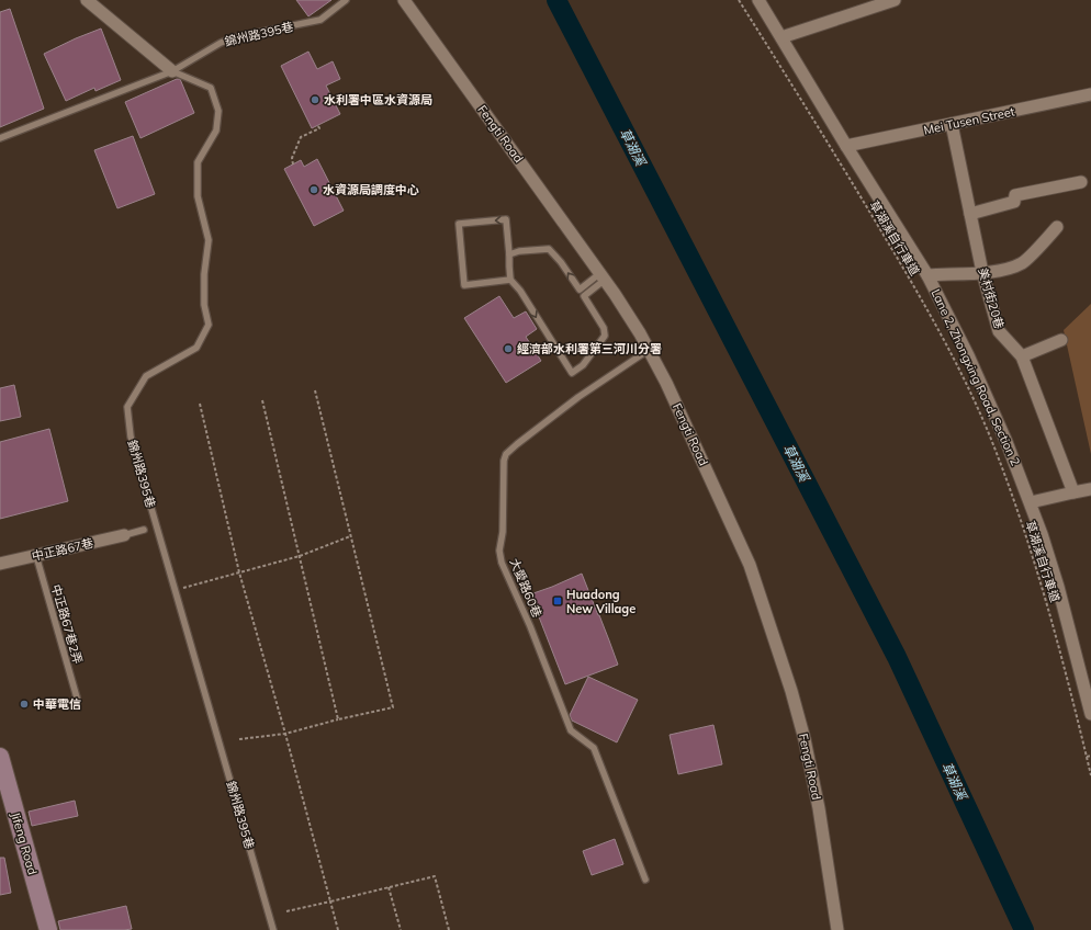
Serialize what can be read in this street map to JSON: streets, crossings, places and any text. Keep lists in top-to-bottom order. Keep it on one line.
{"streets":{"street":["錦州路395巷","Mei Tusen Street","Fengti Road","美村街20巷","Lane 2, Zhongxing Road, Section 2","中正路67巷","Jifeng Road"],"lane":["大愛路60巷","中正路67巷2弄"],"path":["草湖溪自行車道"]},"crossings":[["Mei Tusen Street","美村街20巷"],["Mei Tusen Street","Lane 2, Zhongxing Road, Section 2"],["Fengti Road","大愛路60巷"],["中正路67巷","中正路67巷2弄"]],"water":["草湖溪"],"places":{"other":["水利署中區水資源局","水資源局調度中心","經濟部水利署第三河川分署","中華電信"],"transit":["Huadong New Village"]}}
